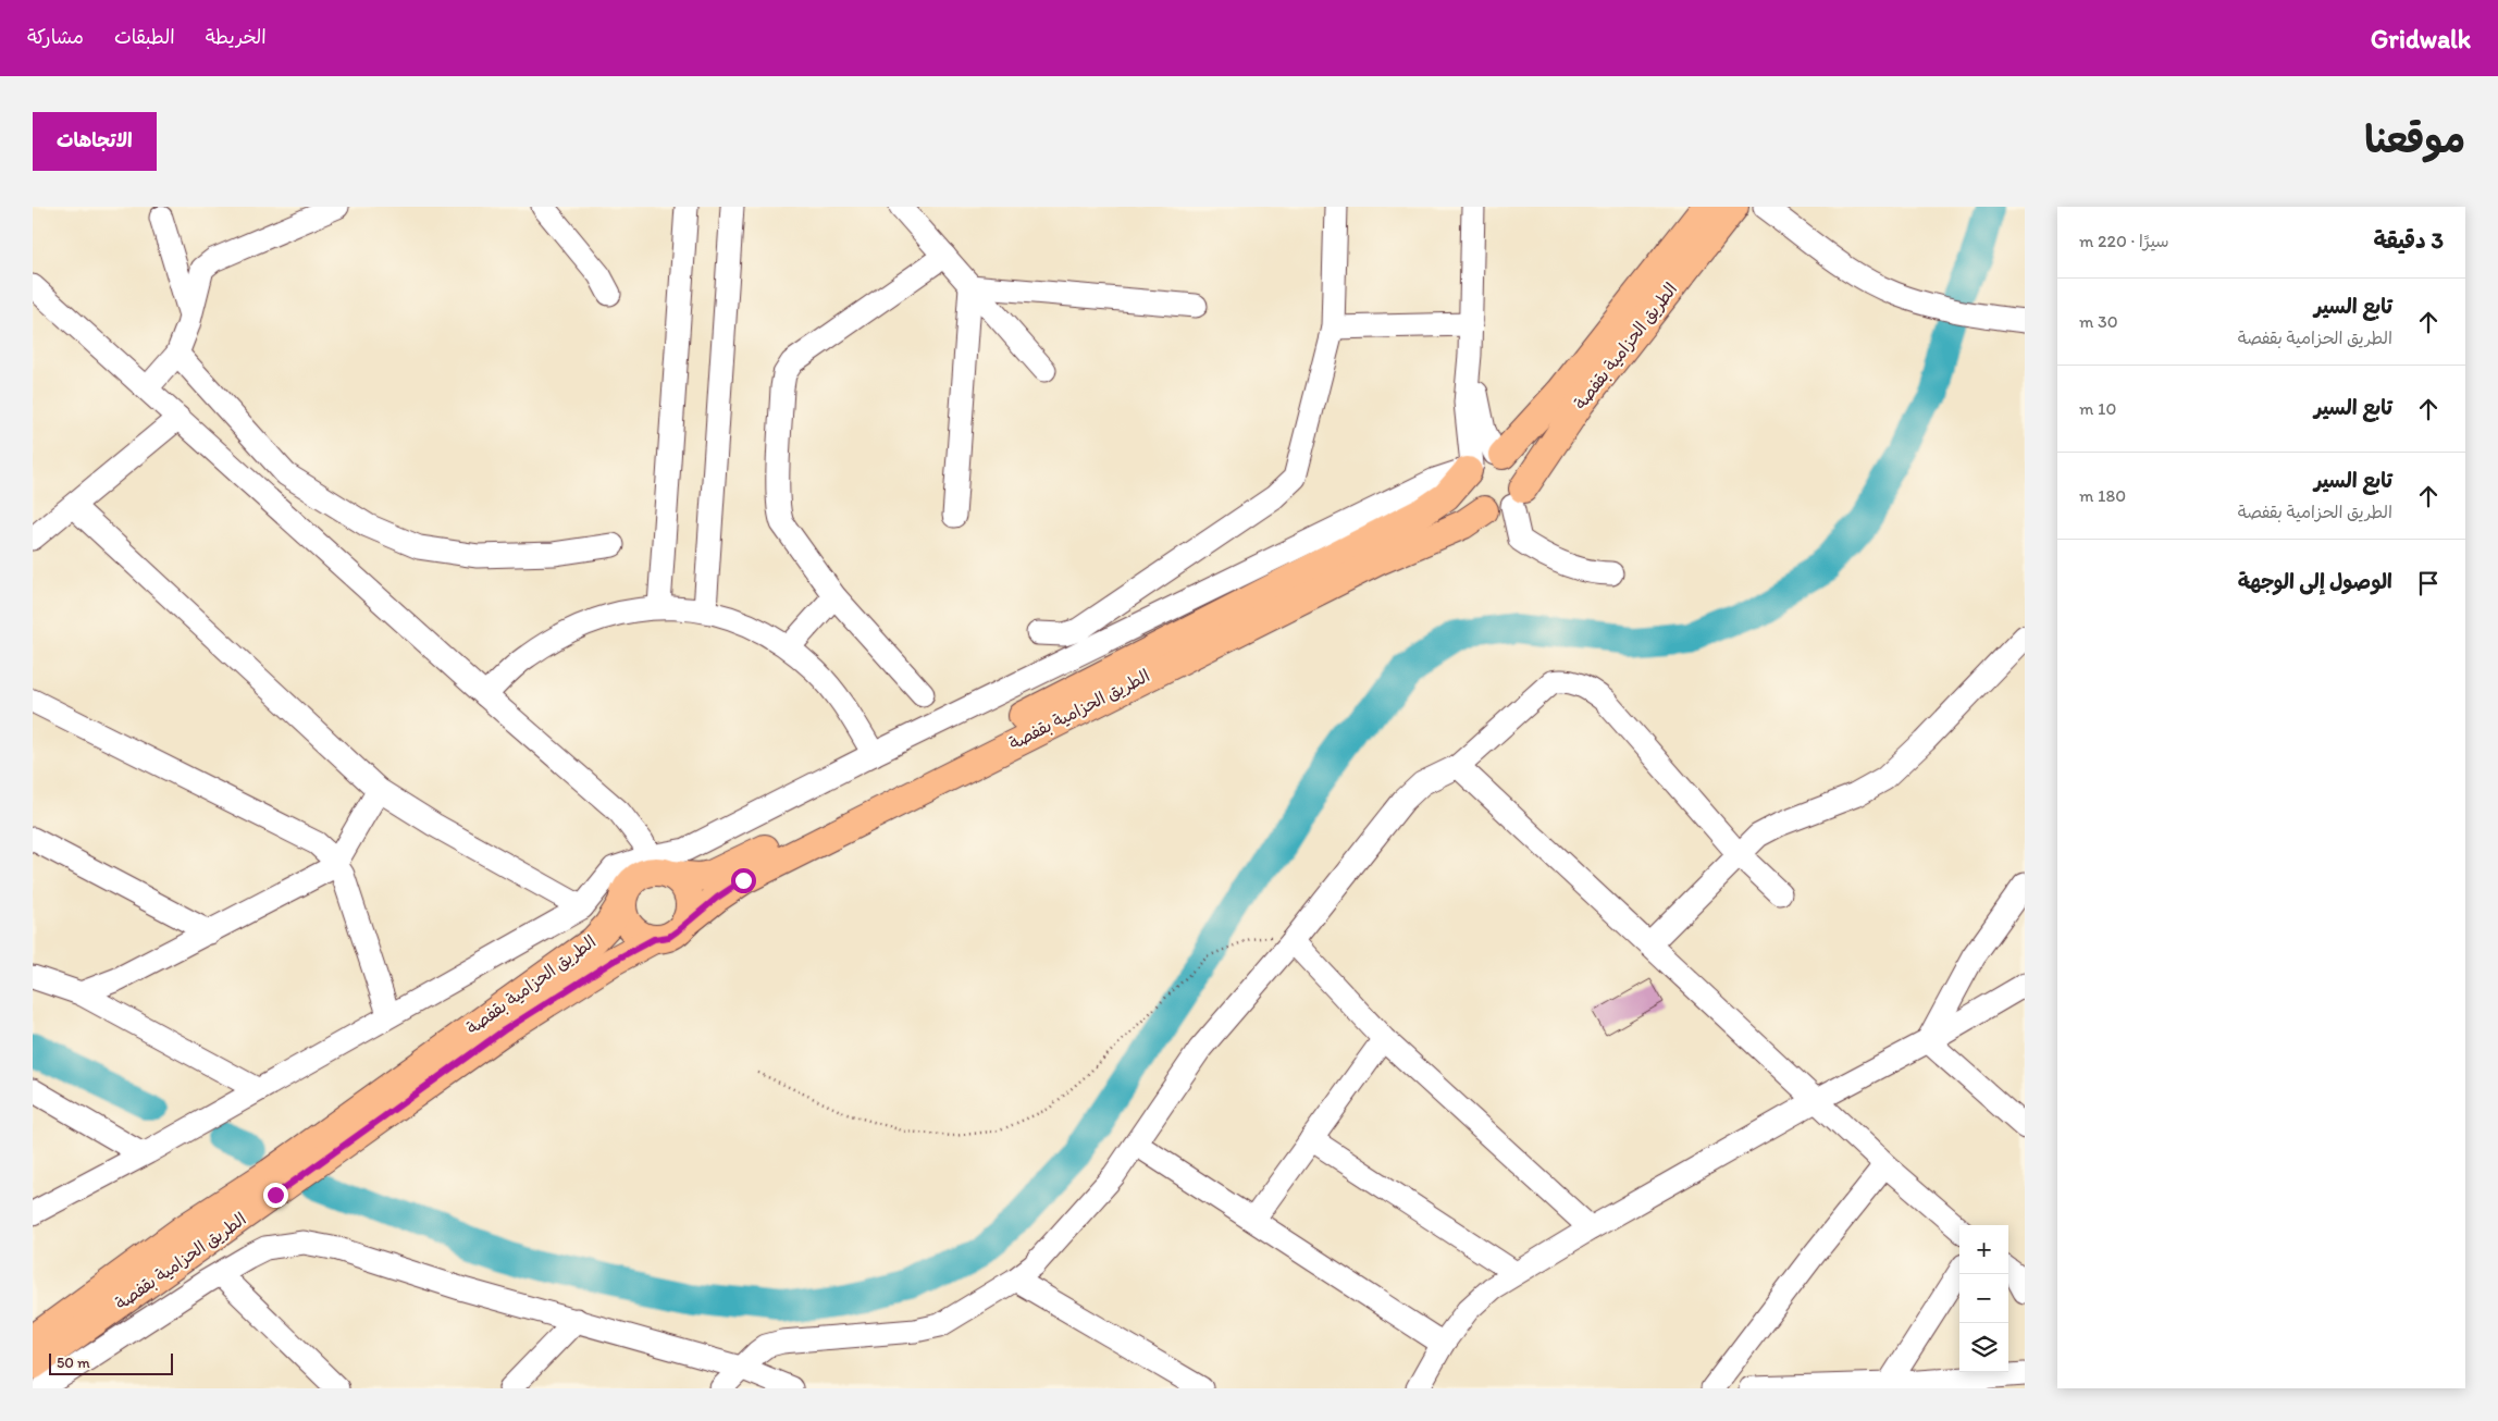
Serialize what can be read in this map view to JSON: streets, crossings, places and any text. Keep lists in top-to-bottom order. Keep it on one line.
{"streets":{"main road":["الطريق الحزامية بقفصة"]},"scale_bar":"50 m","page":{"header":"Gridwalk","nav":["الخريطة","الطبقات","مشاركة"],"title":"موقعنا","buttons":"الاتجاهات","heading":["3 دقيقة","سيرًا · 220 m"],"list":[["تابع السير","الطريق الحزامية بقفصة","30 m"],["تابع السير","10 m"],["تابع السير","الطريق الحزامية بقفصة","180 m"],"الوصول إلى الوجهة"],"map_buttons":["+","−"],"scale":"50 m"}}
